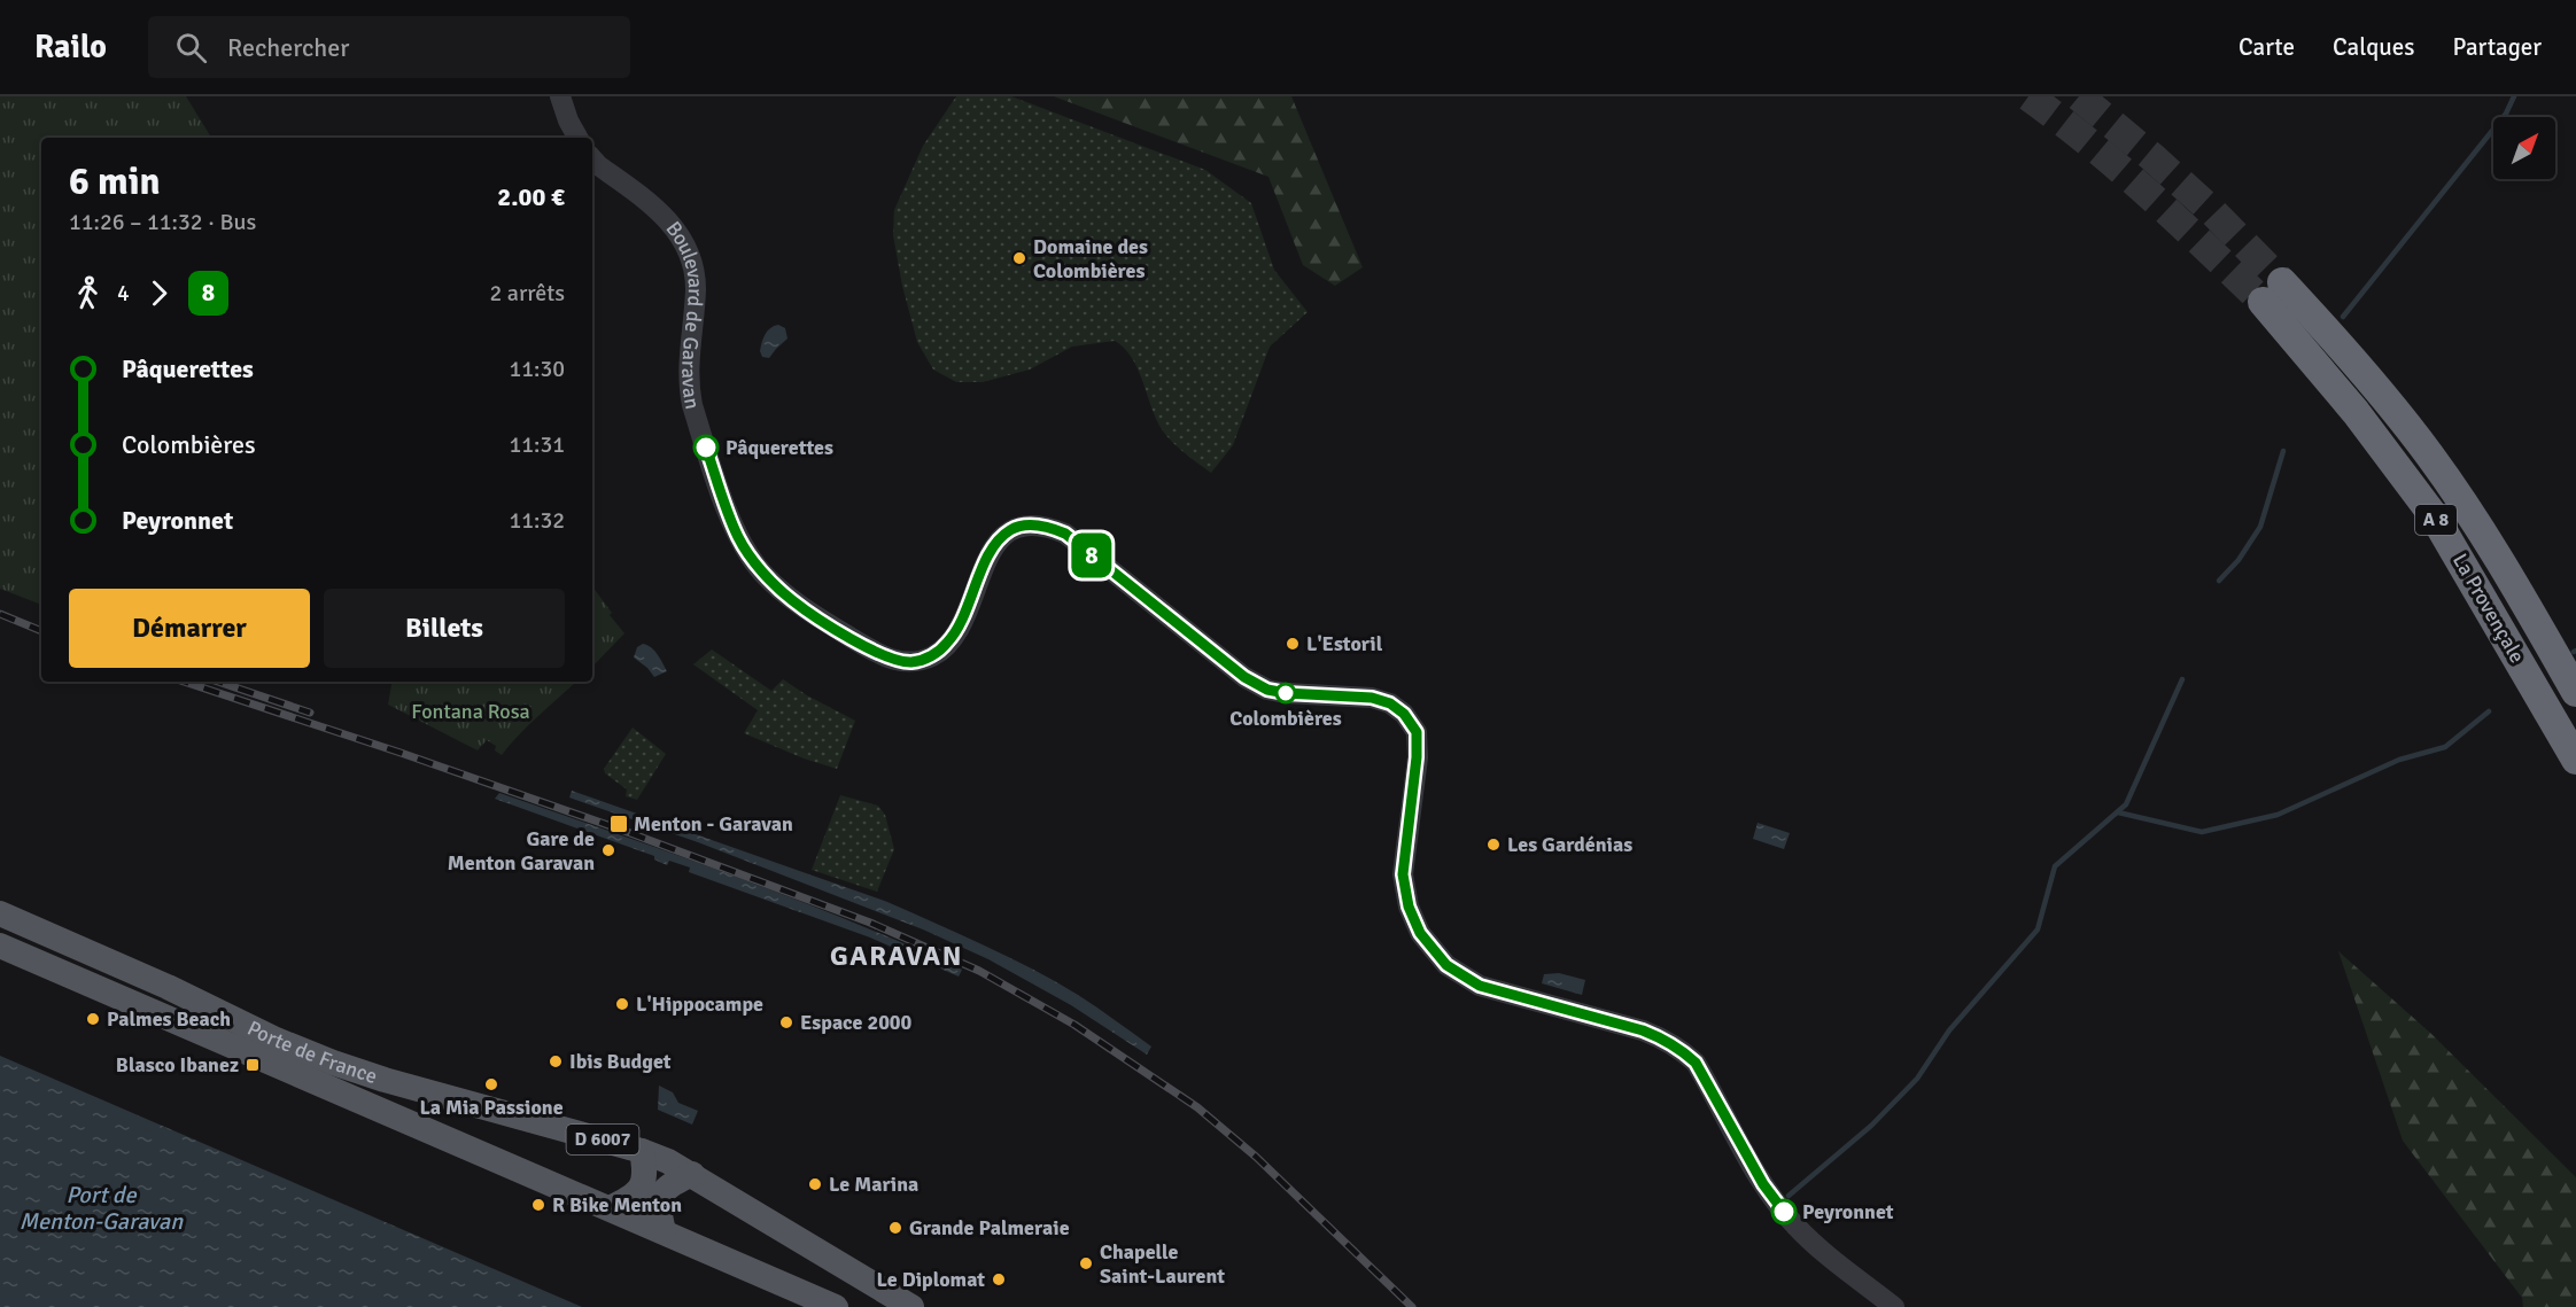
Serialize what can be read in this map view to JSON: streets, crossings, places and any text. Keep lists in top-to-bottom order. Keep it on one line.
{"streets":{"highway":["A 8","La Provençale"],"main road":["Porte de France","D 6007"],"street":["Boulevard de Garavan"]},"crossings":[["Porte de France","D 6007"]],"districts":["GARAVAN"],"water":["Port de Menton-Garavan"],"parks":["Fontana Rosa"],"places":{"other":["Domaine des Colombières","Pâquerettes","L'Estoril","Colombières","Les Gardénias","Gare de Menton Garavan","L'Hippocampe","Palmes Beach","Espace 2000","Ibis Budget","La Mia Passione","Le Marina","R Bike Menton","Peyronnet","Grande Palmeraie","Chapelle Saint-Laurent","Le Diplomat"],"transit":["Menton - Garavan","Blasco Ibanez"]},"lines":["bus line 8"],"north":"top right","page":{"header":"Railo","search":"Rechercher","nav":["Carte","Calques","Partager"],"on_map":"8","heading":["6 min","11:26 – 11:32 · Bus","2.00 €"],"legs":["4","8","2 arrêts"],"list":[{"name":"Pâquerettes","value":"11:30"},{"name":"Colombières","value":"11:31"},{"name":"Peyronnet","value":"11:32"}],"buttons":["Démarrer","Billets"]}}
